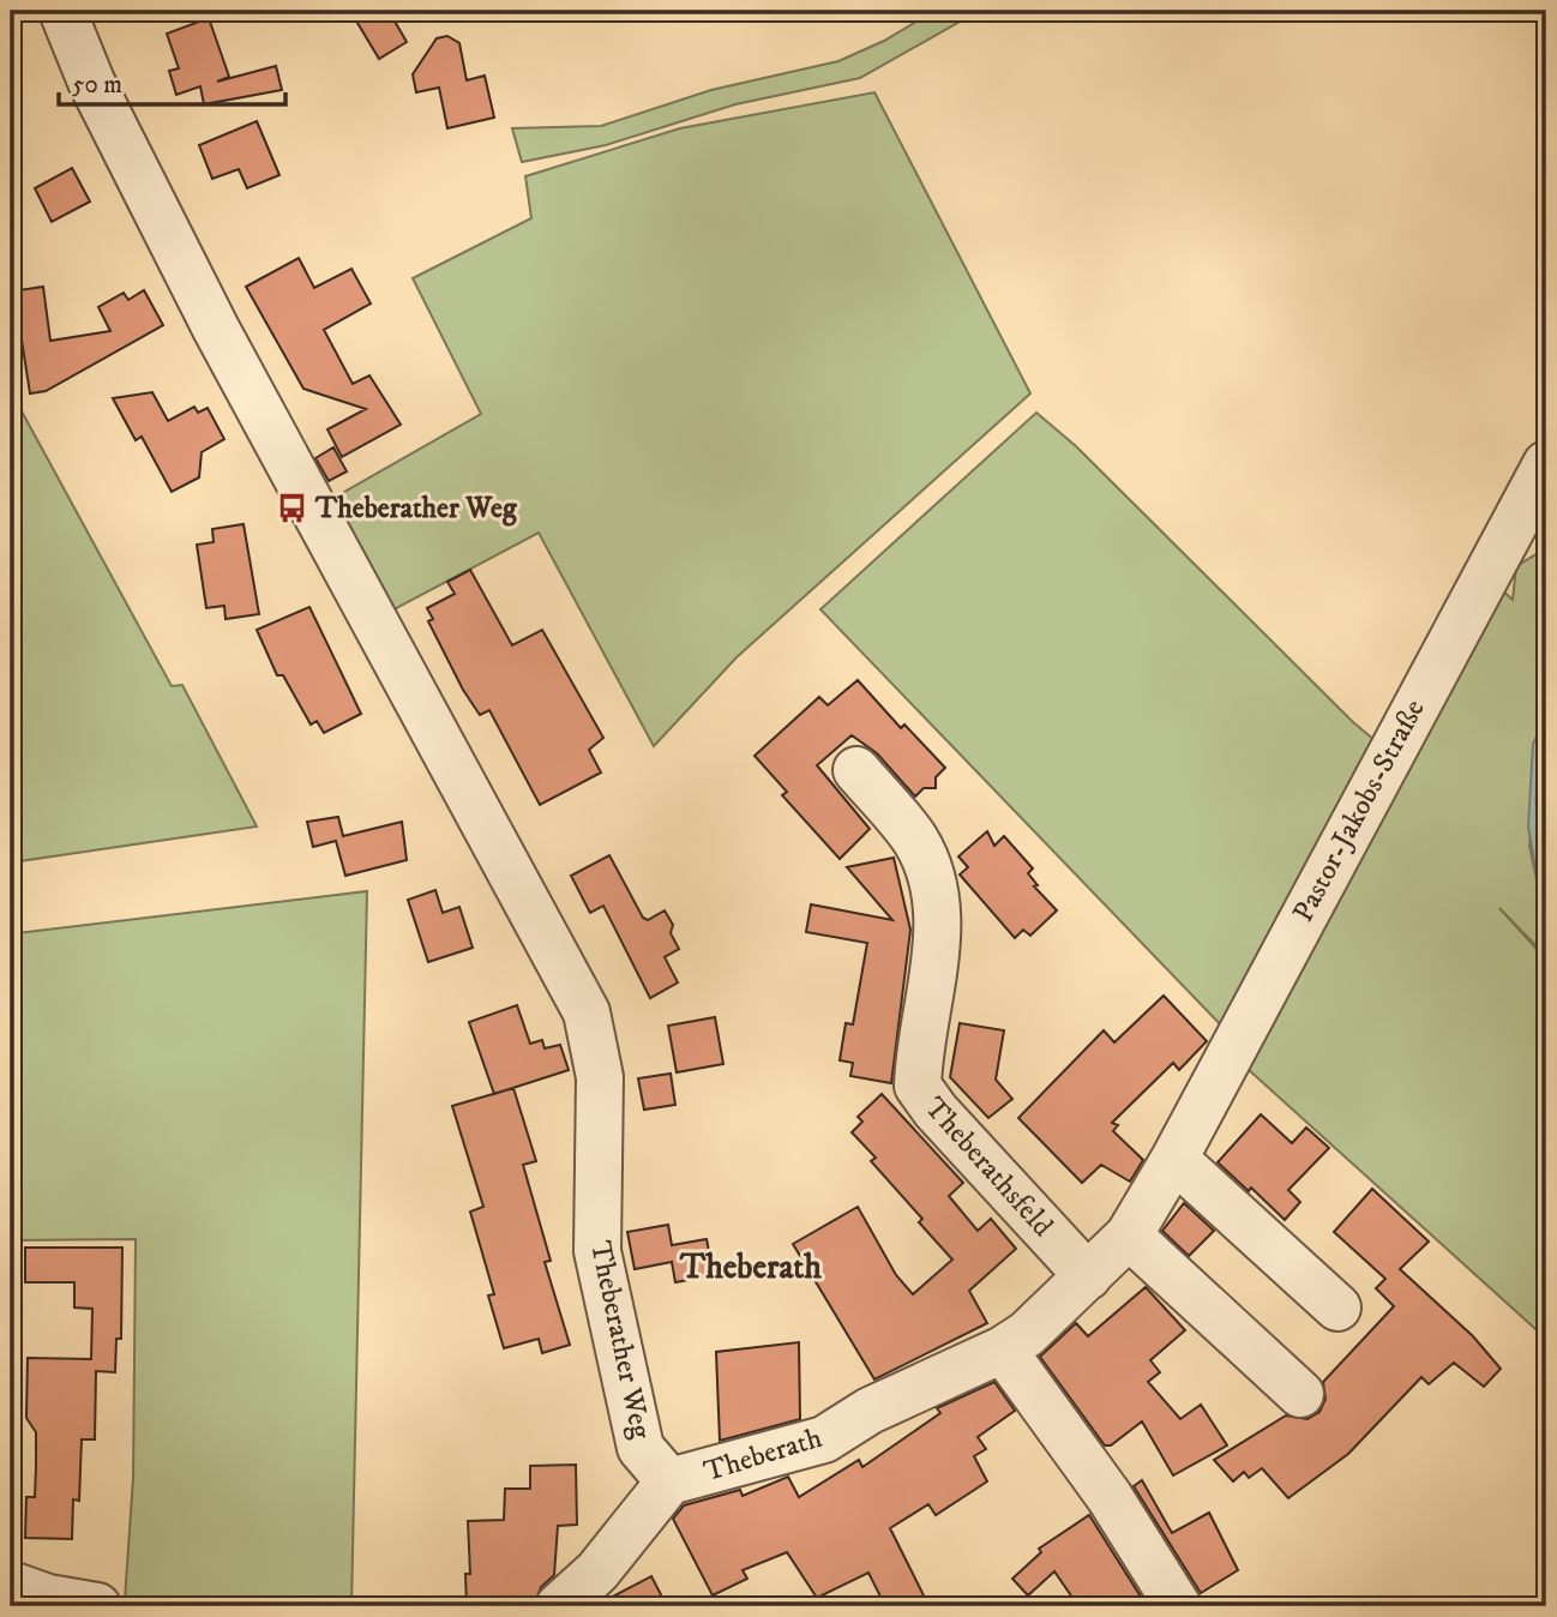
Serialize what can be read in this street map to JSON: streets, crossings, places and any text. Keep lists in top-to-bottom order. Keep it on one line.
{"streets":{"street":["Pastor-Jakobs-Straße","Theberathsfeld","Theberather Weg","Theberath"]},"crossings":[["Pastor-Jakobs-Straße","Theberathsfeld"],["Pastor-Jakobs-Straße","Theberath"],["Theberather Weg","Theberath"]],"districts":["Theberath"],"places":{"bus stop":["Theberather Weg"]},"scale_bar":"50 m"}
